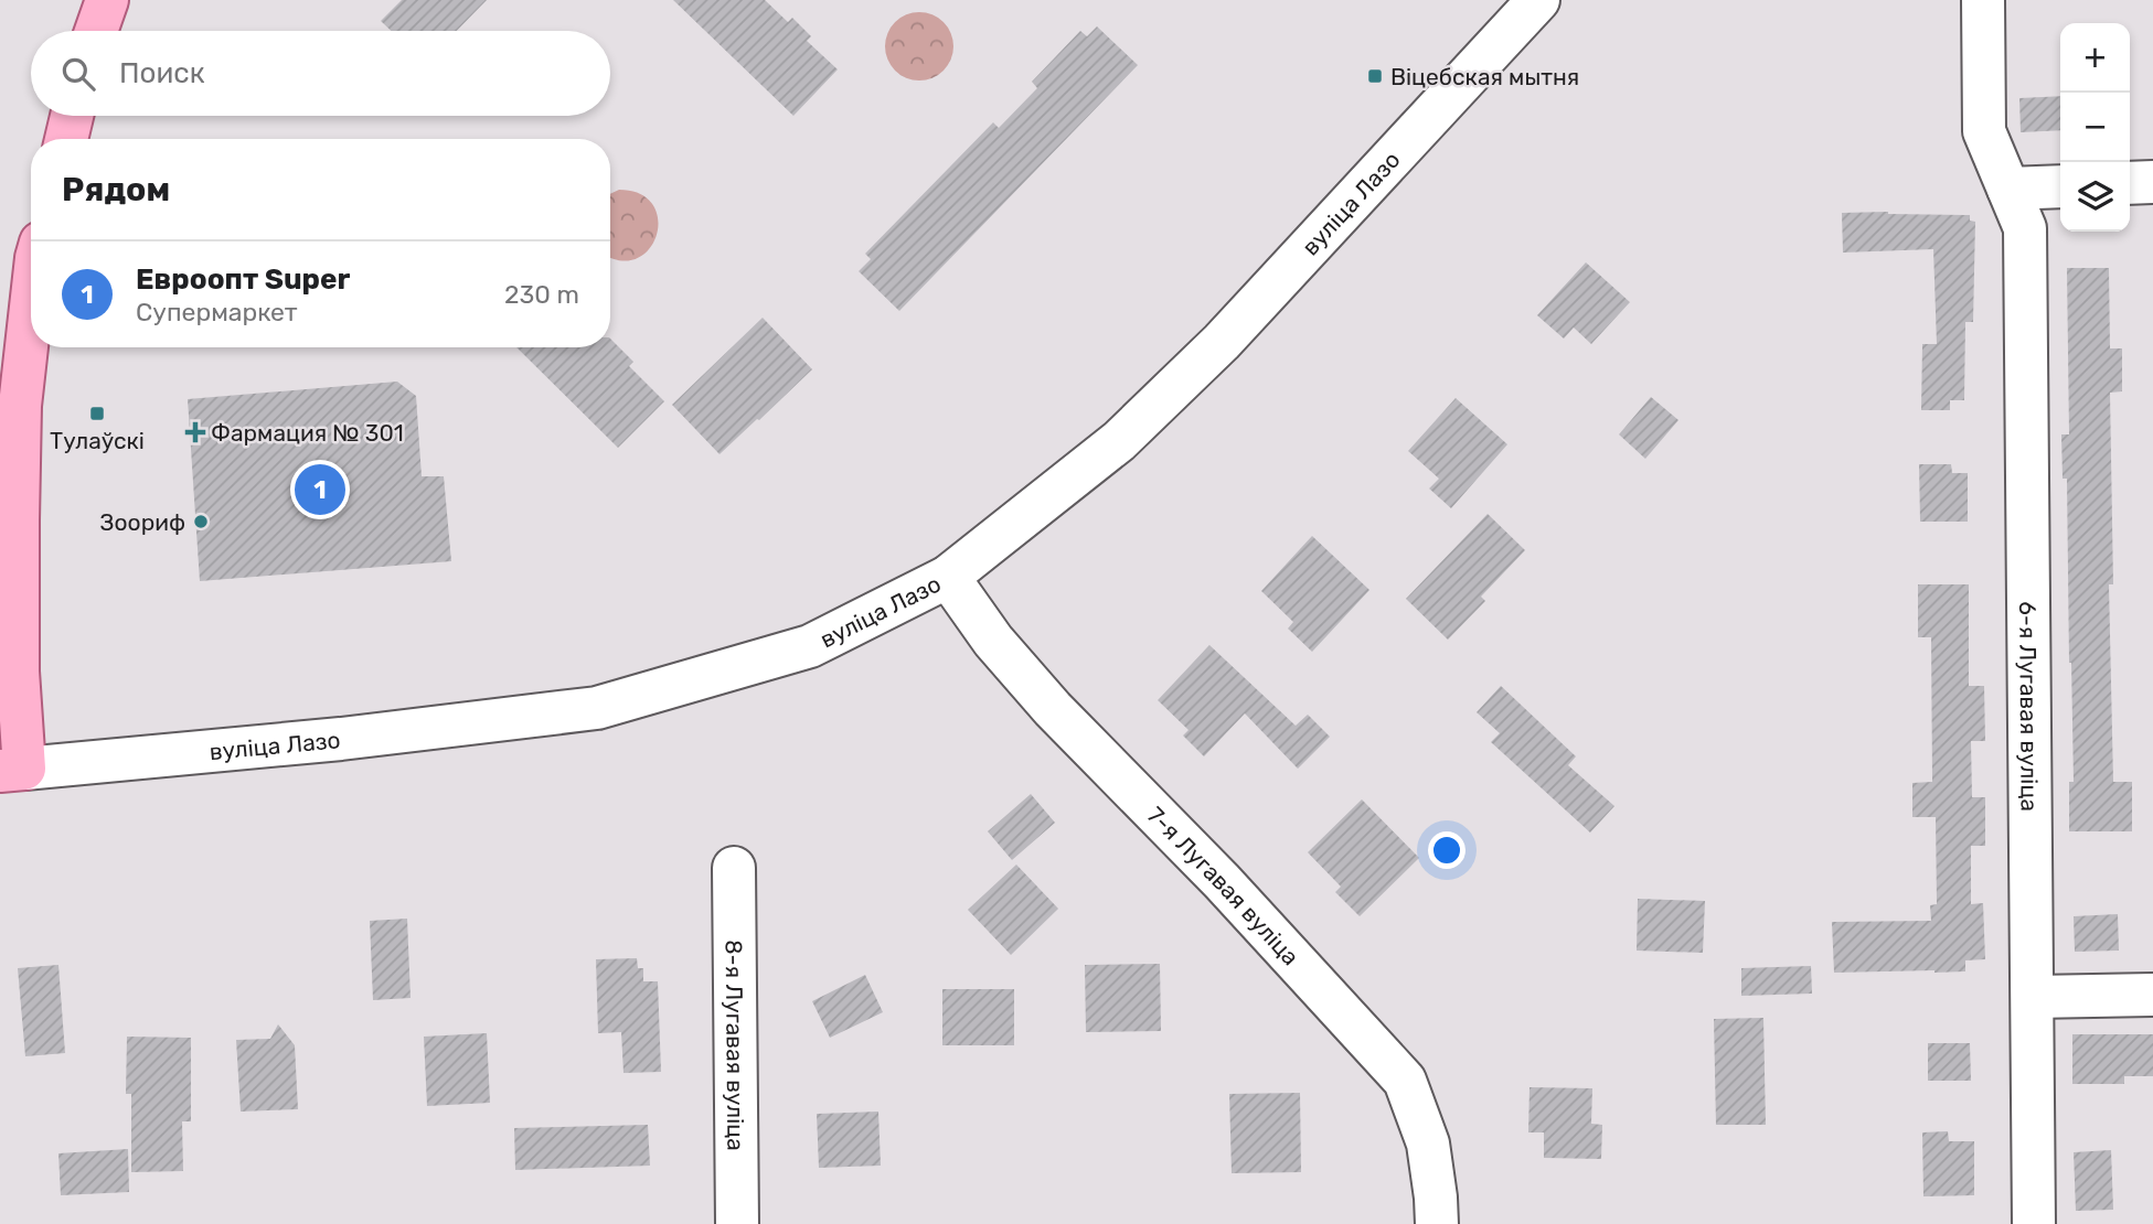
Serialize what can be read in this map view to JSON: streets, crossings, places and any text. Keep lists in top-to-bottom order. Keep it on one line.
{"streets":{"street":["вуліца Лазо","6-я Лугавая вуліца","7-я Лугавая вуліца","8-я Лугавая вуліца"]},"crossings":[["вуліца Лазо","7-я Лугавая вуліца"]],"places":{"transit":["Віцебская мытня","Тулаўскі"],"health":["Фармация № 301"],"other":["Зоориф"]},"page":{"map_buttons":["+","−"],"search":"Поиск","heading":"Рядом","list":[{"mark":"1","name":"Евроопт Super","note":"Супермаркет","value":"230 m"}],"pins":"1"}}
